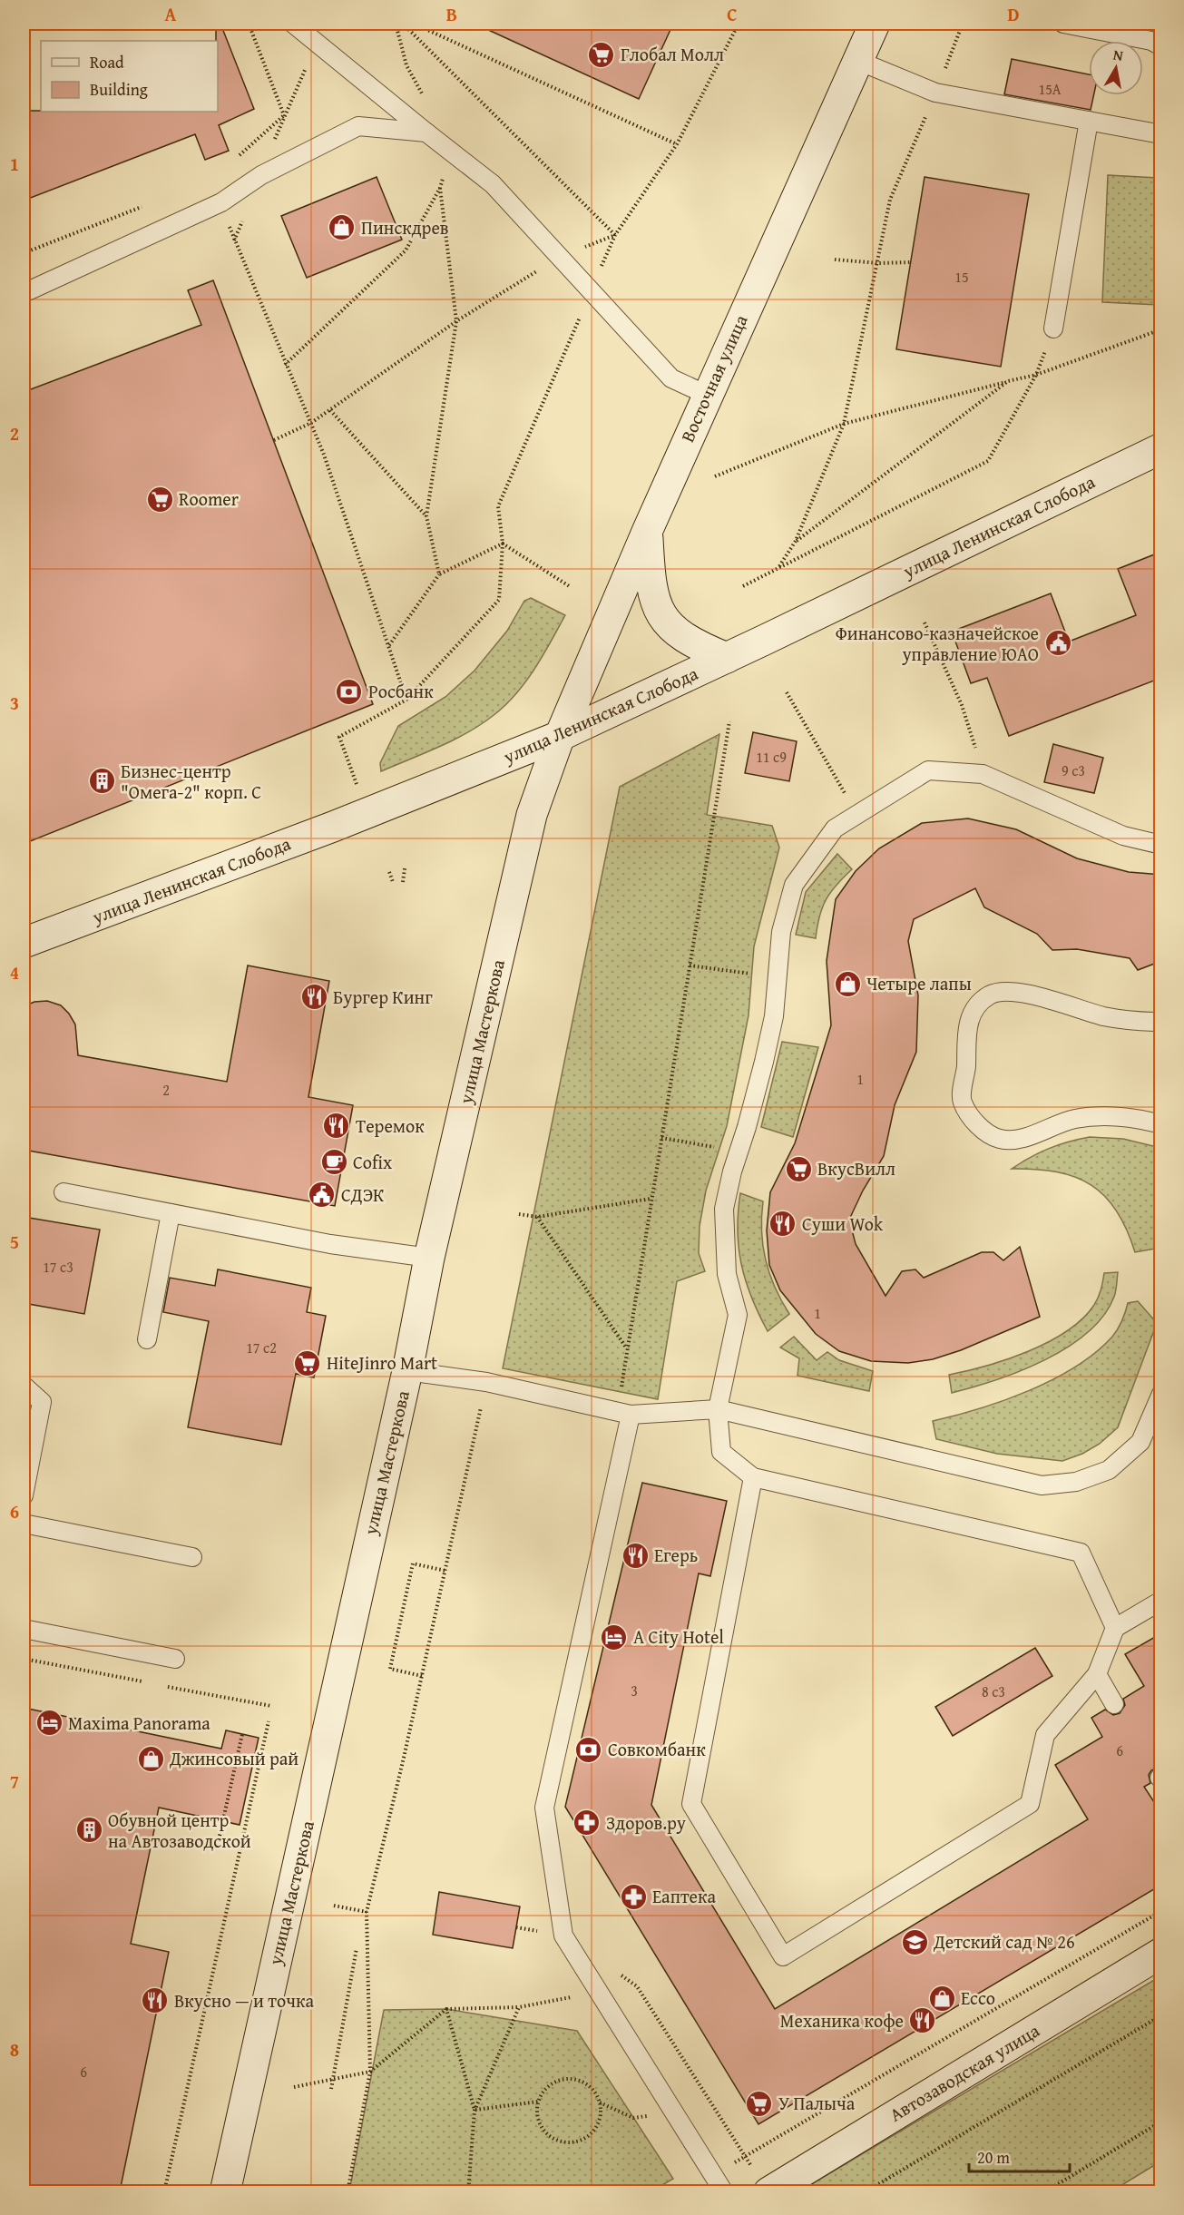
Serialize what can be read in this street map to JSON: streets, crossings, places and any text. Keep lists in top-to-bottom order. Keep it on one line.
{"streets":{"main road":["Восточная улица","улица Ленинская Слобода","улица Мастеркова","Автозаводская улица"]},"crossings":[["Восточная улица","улица Ленинская Слобода"],["Восточная улица","улица Мастеркова"],["улица Ленинская Слобода","улица Мастеркова"]],"places":{"supermarket":["Глобал Молл","Roomer","ВкусВилл","HiteJinro Mart","У Палыча"],"shop":["Пинскдрев","Четыре лапы","Джинсовый рай","Ecco"],"public building":["Финансово-казначейское управление ЮАО","СДЭК"],"bank":["Росбанк","Совкомбанк"],"building":["Бизнес-центр \"Омега-2\" корп. C","Обувной центр на Автозаводской"],"restaurant":["Бургер Кинг","Теремок","Суши Wok","Егерь","Вкусно — и точка","Механика кофе"],"cafe":["Cofix"],"hotel":["A City Hotel","Maxima Panorama"],"pharmacy":["Здоров.ру","Еаптека"],"school or university":["Детский сад № 26"]},"house_numbers":["15А","15","11 с9","9 с3","1","2","17 c3","1","17 с2","3","8 с3","6","6"],"legend":["Road","Building"],"scale_bar":"20 m","north":"top","grid":{"columns":["A","B","C","D"],"rows":["1","2","3","4","5","6","7","8"]}}
